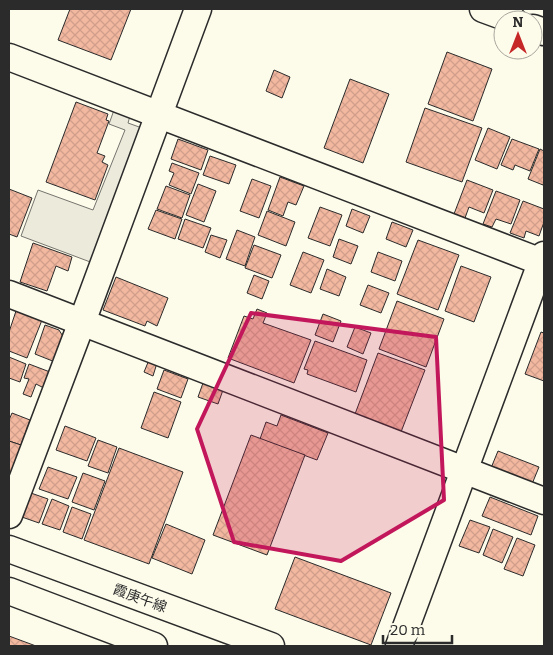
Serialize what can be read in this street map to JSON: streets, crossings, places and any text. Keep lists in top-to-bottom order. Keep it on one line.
{"streets":{"street":["霞庚午線"]},"scale_bar":"20 m","north":"top"}
